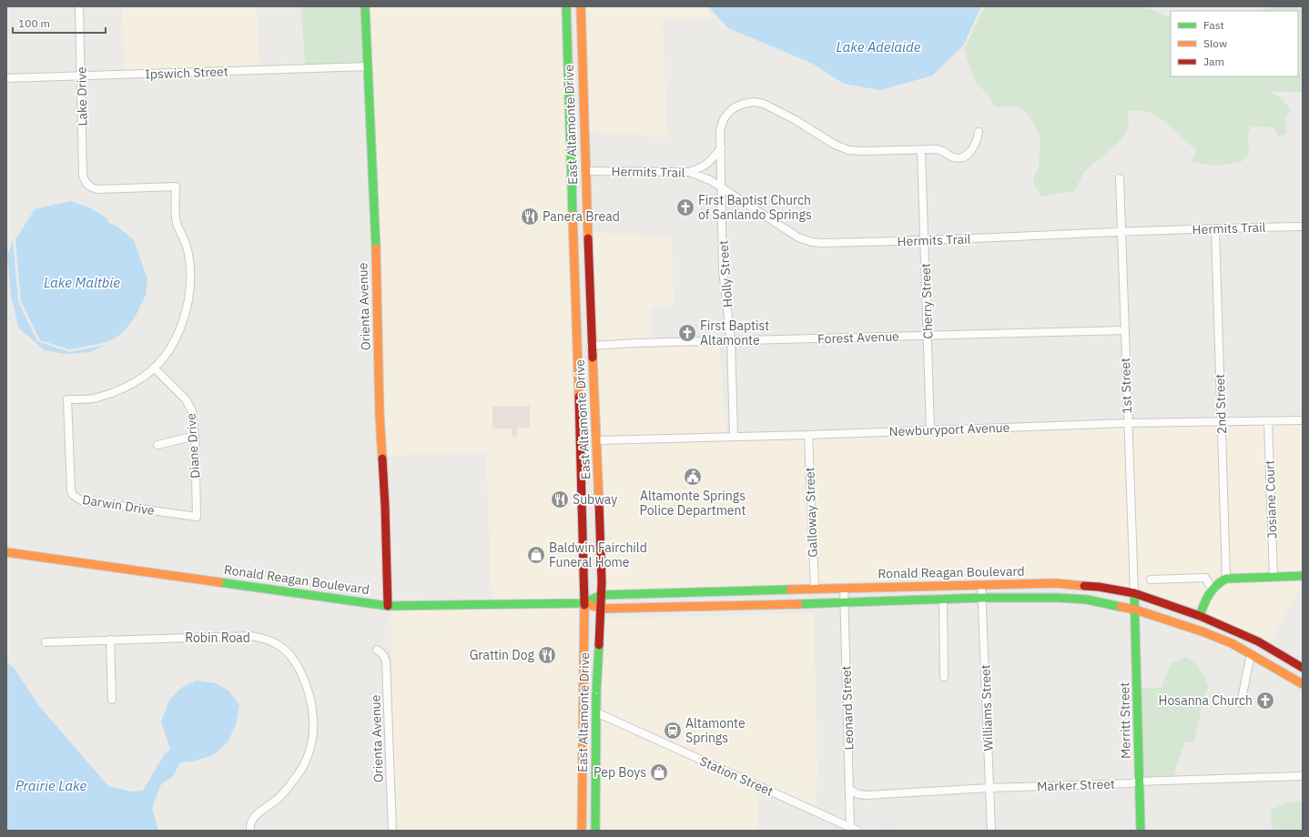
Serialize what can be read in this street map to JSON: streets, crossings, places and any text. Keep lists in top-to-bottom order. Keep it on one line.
{"streets":{"main road":["East Altamonte Drive","Orienta Avenue","Ronald Reagan Boulevard","Merritt Street"],"street":["Ipswich Street","Lake Drive","Hermits Trail","Holly Street","Cherry Street","Forest Avenue","1st Street","2nd Street","Newburyport Avenue","Diane Drive","Josiane Court","Darwin Drive","Galloway Street","Robin Road","Leonard Street","Williams Street","Station Street","Marker Street"]},"crossings":[["Ipswich Street","Lake Drive"],["Ipswich Street","Orienta Avenue"],["Lake Drive","Diane Drive"],["Lake Drive","Darwin Drive"],["East Altamonte Drive","Hermits Trail"],["East Altamonte Drive","Forest Avenue"],["East Altamonte Drive","Newburyport Avenue"],["East Altamonte Drive","Ronald Reagan Boulevard"],["East Altamonte Drive","Station Street"],["Hermits Trail","Holly Street"],["Hermits Trail","Cherry Street"],["Hermits Trail","1st Street"],["Hermits Trail","2nd Street"],["Holly Street","Cherry Street"],["Holly Street","Forest Avenue"],["Holly Street","Newburyport Avenue"],["Cherry Street","Forest Avenue"],["Cherry Street","Newburyport Avenue"],["Orienta Avenue","Ronald Reagan Boulevard"],["Forest Avenue","1st Street"],["1st Street","Newburyport Avenue"],["1st Street","Ronald Reagan Boulevard"],["1st Street","Merritt Street"],["2nd Street","Newburyport Avenue"],["Newburyport Avenue","Josiane Court"],["Newburyport Avenue","Galloway Street"],["Diane Drive","Darwin Drive"],["Galloway Street","Ronald Reagan Boulevard"],["Ronald Reagan Boulevard","Leonard Street"],["Ronald Reagan Boulevard","Williams Street"],["Ronald Reagan Boulevard","Merritt Street"],["Leonard Street","Station Street"],["Leonard Street","Marker Street"],["Williams Street","Marker Street"],["Merritt Street","Marker Street"]],"water":["Lake Adelaide","Lake Maltbie","Prairie Lake"],"places":{"church":["First Baptist Church of Sanlando Springs","First Baptist Altamonte","Hosanna Church"],"restaurant":["Panera Bread","Subway","Grattin Dog"],"public building":["Altamonte Springs Police Department"],"shop":["Baldwin Fairchild Funeral Home","Pep Boys"],"station":["Altamonte Springs"]},"legend":["Fast","Slow","Jam"],"scale_bar":"100 m"}
